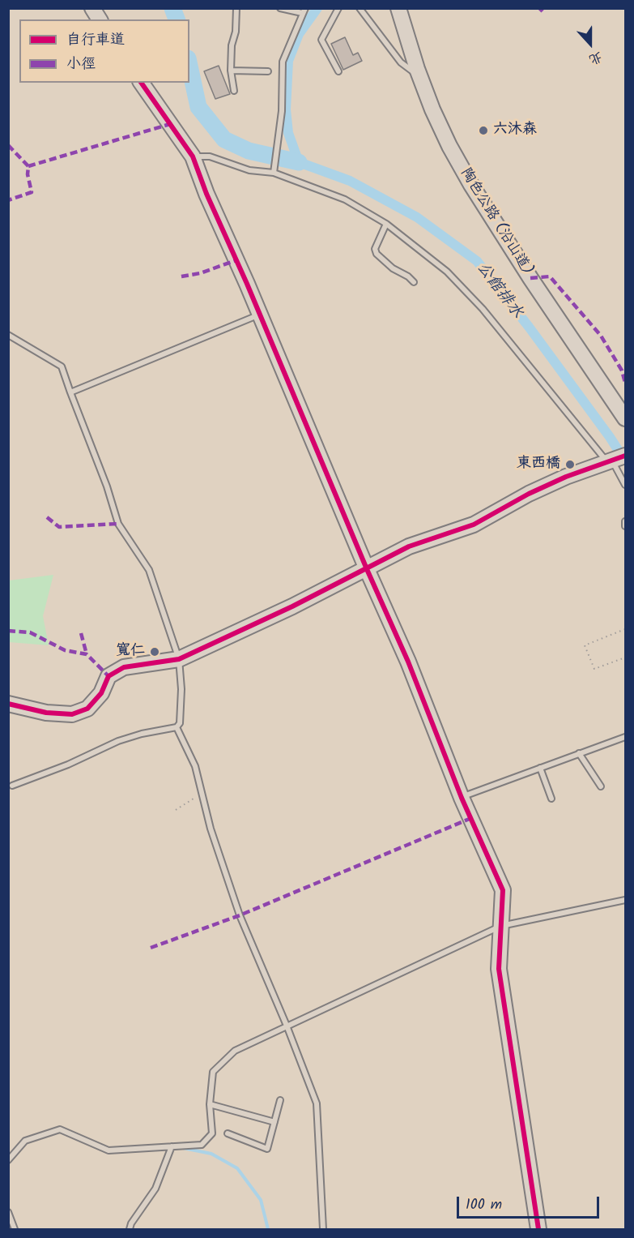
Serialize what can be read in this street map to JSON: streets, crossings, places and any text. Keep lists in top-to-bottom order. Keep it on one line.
{"streets":{"street":["陶色公路 (沿山道)"]},"water":["公館排水"],"places":["六沐森","東西橋","寬仁"],"legend":["自行車道","小徑"],"scale_bar":"100 m","north":"bottom"}
